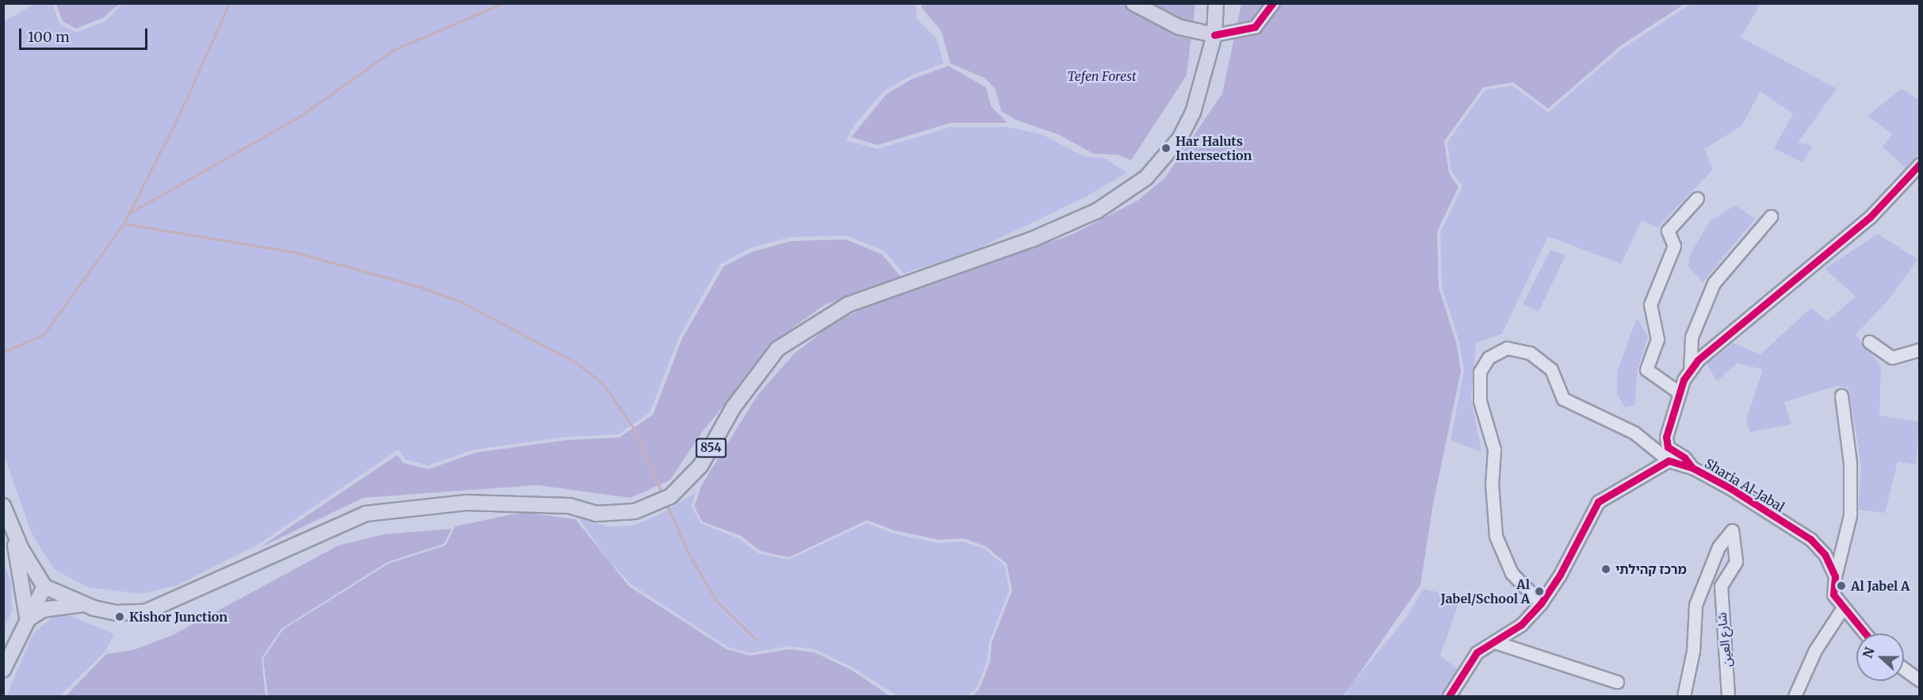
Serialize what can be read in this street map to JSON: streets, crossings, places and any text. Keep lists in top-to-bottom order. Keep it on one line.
{"streets":{"main road":["854"],"street":["Sharia Al-Jabal","شارع العين"]},"parks":["Tefen Forest"],"places":["Har Haluts Intersection","מרכז קהילתי","Al Jabel A","Al Jabel/School A","Kishor Junction"],"scale_bar":"100 m","north":"left"}
